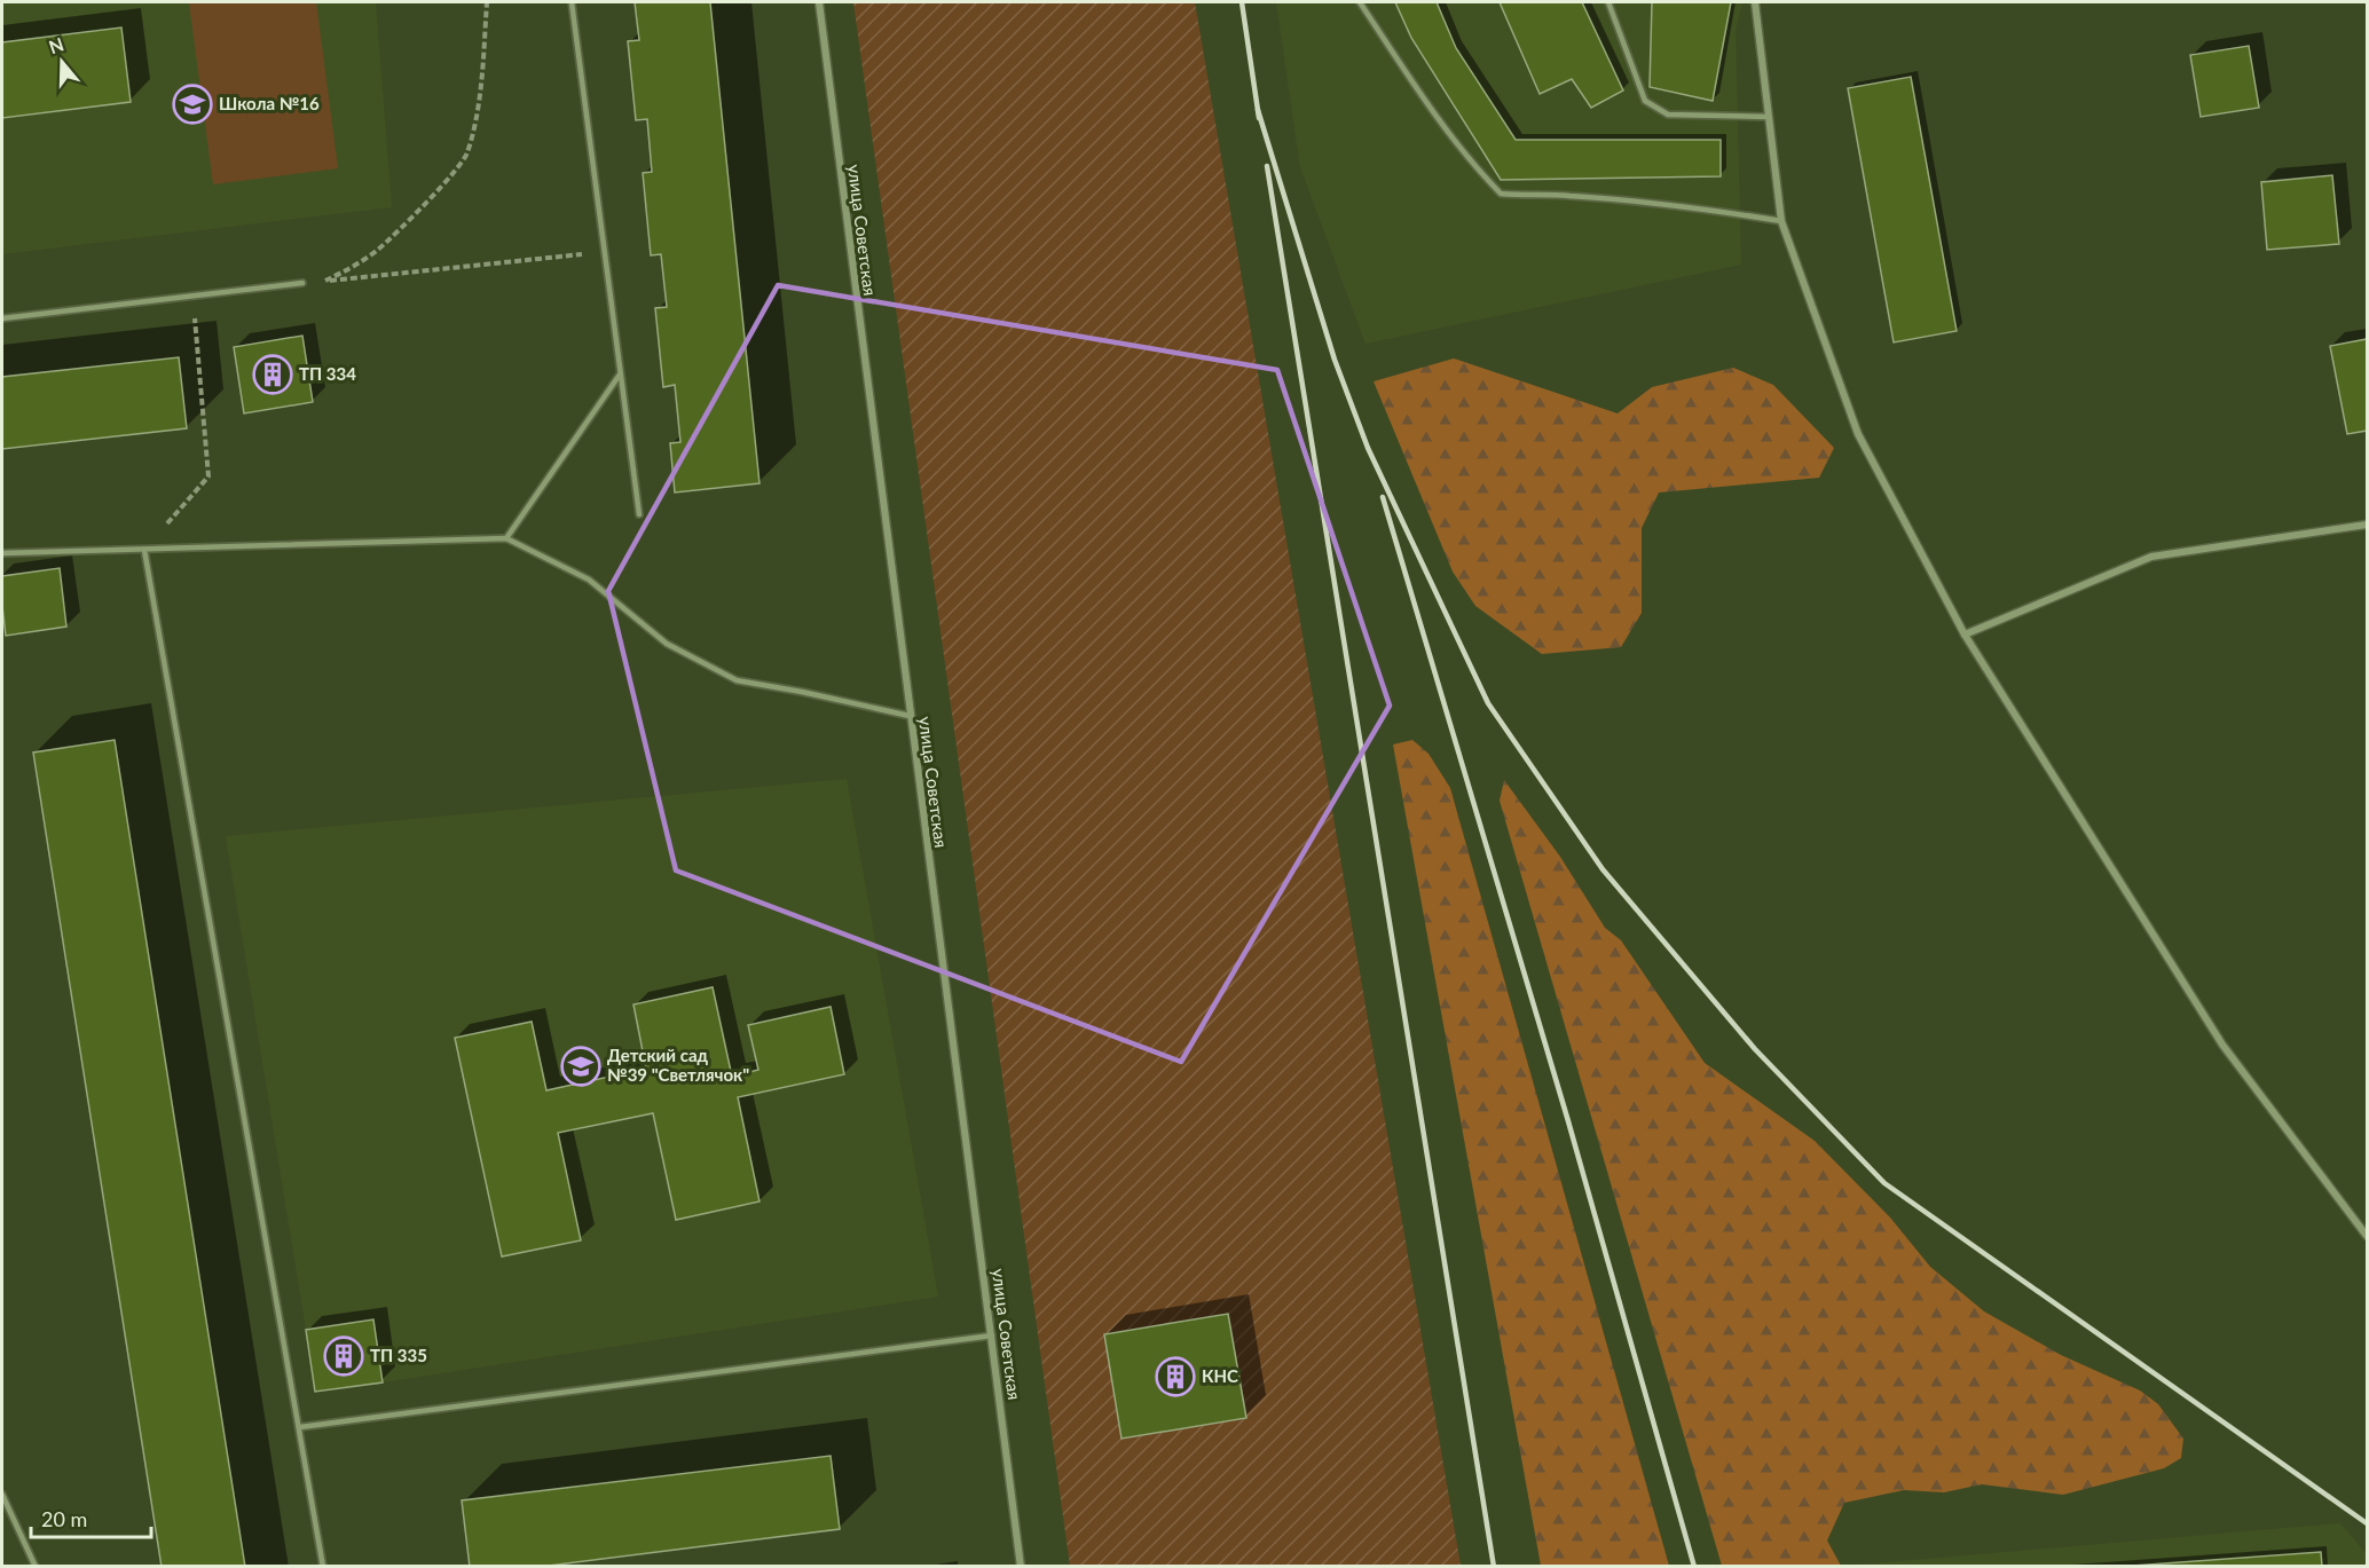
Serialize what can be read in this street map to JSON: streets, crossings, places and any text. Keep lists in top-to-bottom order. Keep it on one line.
{"streets":{"street":["улица Советская"]},"places":{"school or university":["Школа №16","Детский сад №39 \"Светлячок\""],"building":["ТП 334","ТП 335","КНС"]},"scale_bar":"20 m","north":"top"}
